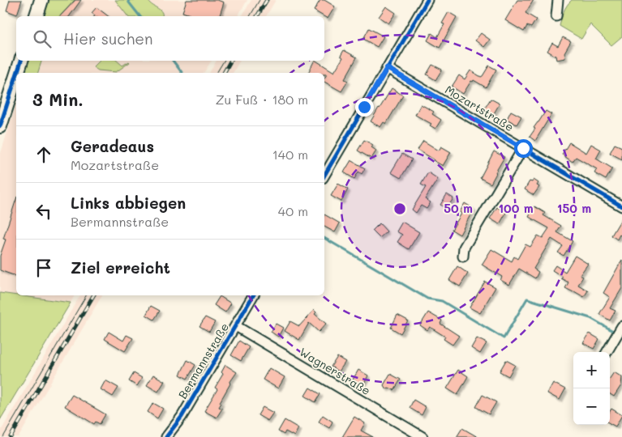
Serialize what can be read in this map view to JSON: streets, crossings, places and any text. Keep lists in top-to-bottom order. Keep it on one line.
{"streets":{"street":["Mozartstraße","Bermannstraße","Wagnerstraße"]},"crossings":[["Bermannstraße","Wagnerstraße"]],"page":{"search":"Hier suchen","heading":["3 Min.","Zu Fuß · 180 m"],"list":[["Geradeaus","Mozartstraße","140 m"],["Links abbiegen","Bermannstraße","40 m"],"Ziel erreicht"],"map_buttons":["+","−"]},"rings":["50 m","100 m","150 m"]}
